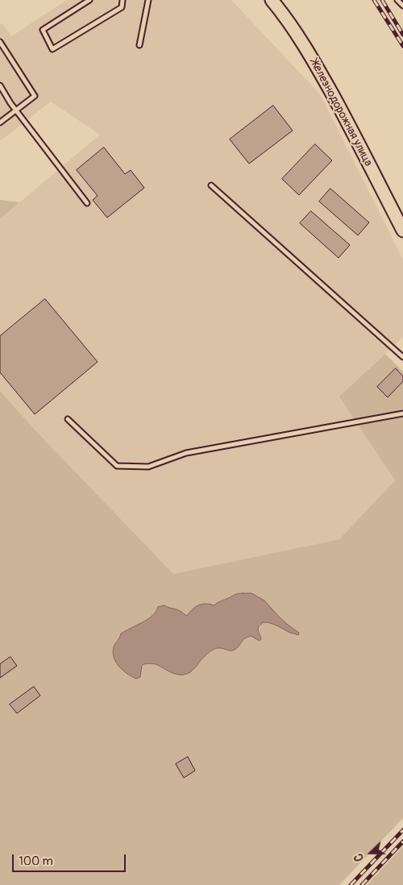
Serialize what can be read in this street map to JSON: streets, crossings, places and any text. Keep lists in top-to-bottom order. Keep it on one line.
{"streets":{"street":["Железнодорожная улица"]},"scale_bar":"100 m","north":"left"}
